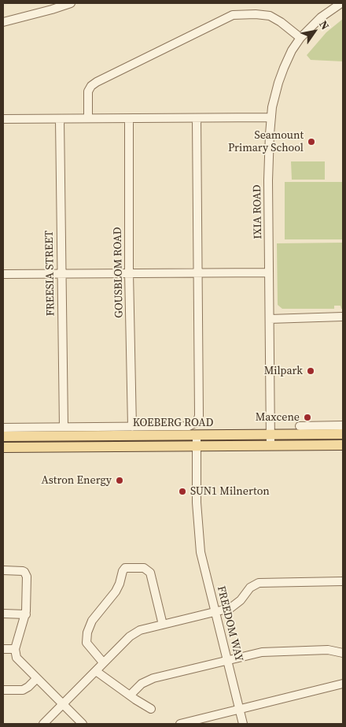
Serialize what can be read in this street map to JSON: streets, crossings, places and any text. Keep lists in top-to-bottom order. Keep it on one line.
{"streets":{"main road":["KOEBERG ROAD"],"street":["IXIA ROAD","GOUSBLOM ROAD","FREESIA STREET","FREEDOM WAY"]},"crossings":[["IXIA ROAD","KOEBERG ROAD"],["KOEBERG ROAD","FREEDOM WAY"]],"places":["Seamount Primary School","Milpark","Maxcene","Astron Energy","SUN1 Milnerton"],"north":"top right"}
